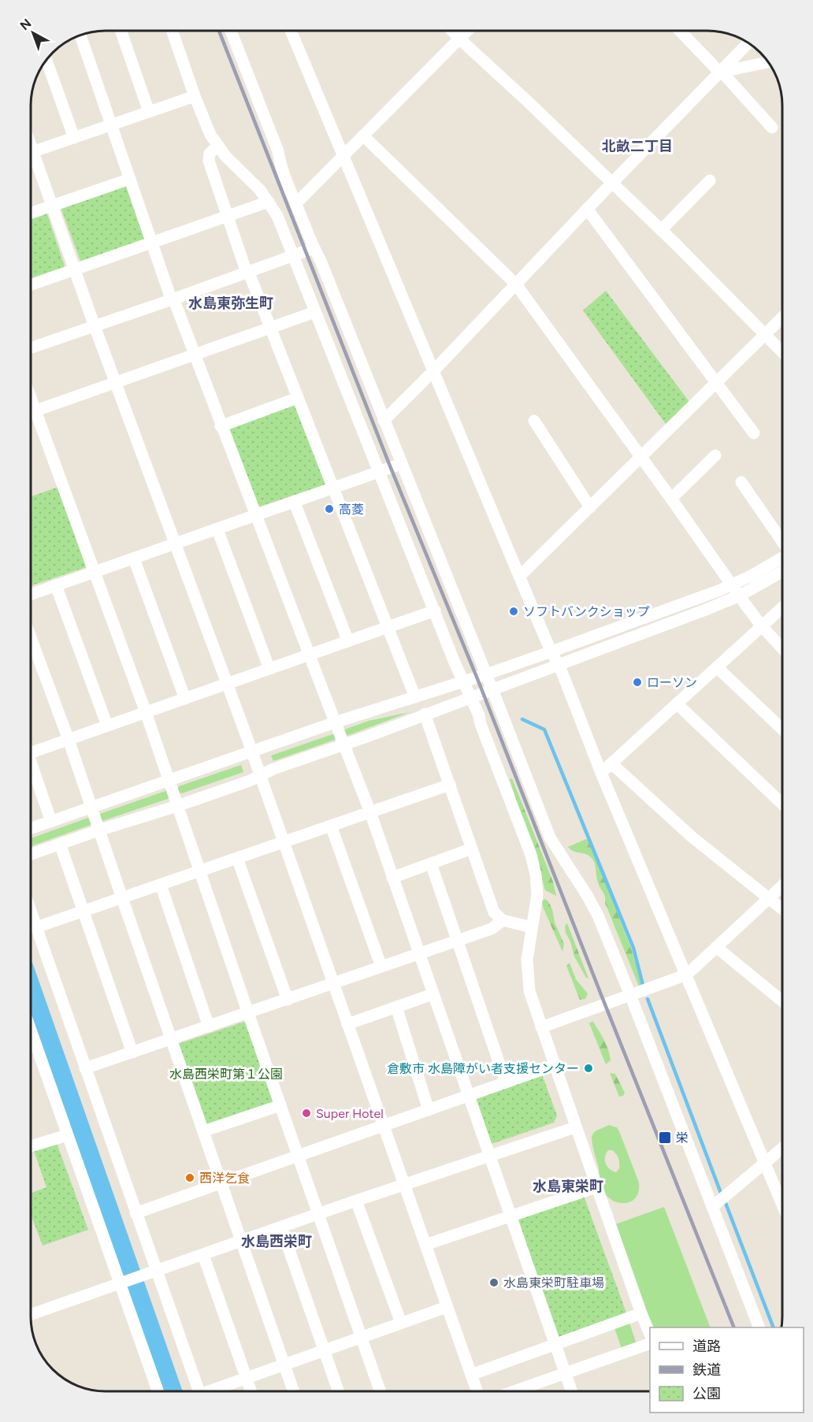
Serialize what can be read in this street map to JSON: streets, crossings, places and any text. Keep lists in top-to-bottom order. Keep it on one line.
{"districts":["北畝二丁目","水島東弥生町","水島東栄町","水島西栄町"],"parks":["水島西栄町第１公園"],"places":{"other":["高菱","ソフトバンクショップ","ローソン","倉敷市 水島障がい者支援センター","Super Hotel","西洋乞食","水島東栄町駐車場"],"transit":["栄"]},"legend":["道路","鉄道","公園"],"north":"top left"}
